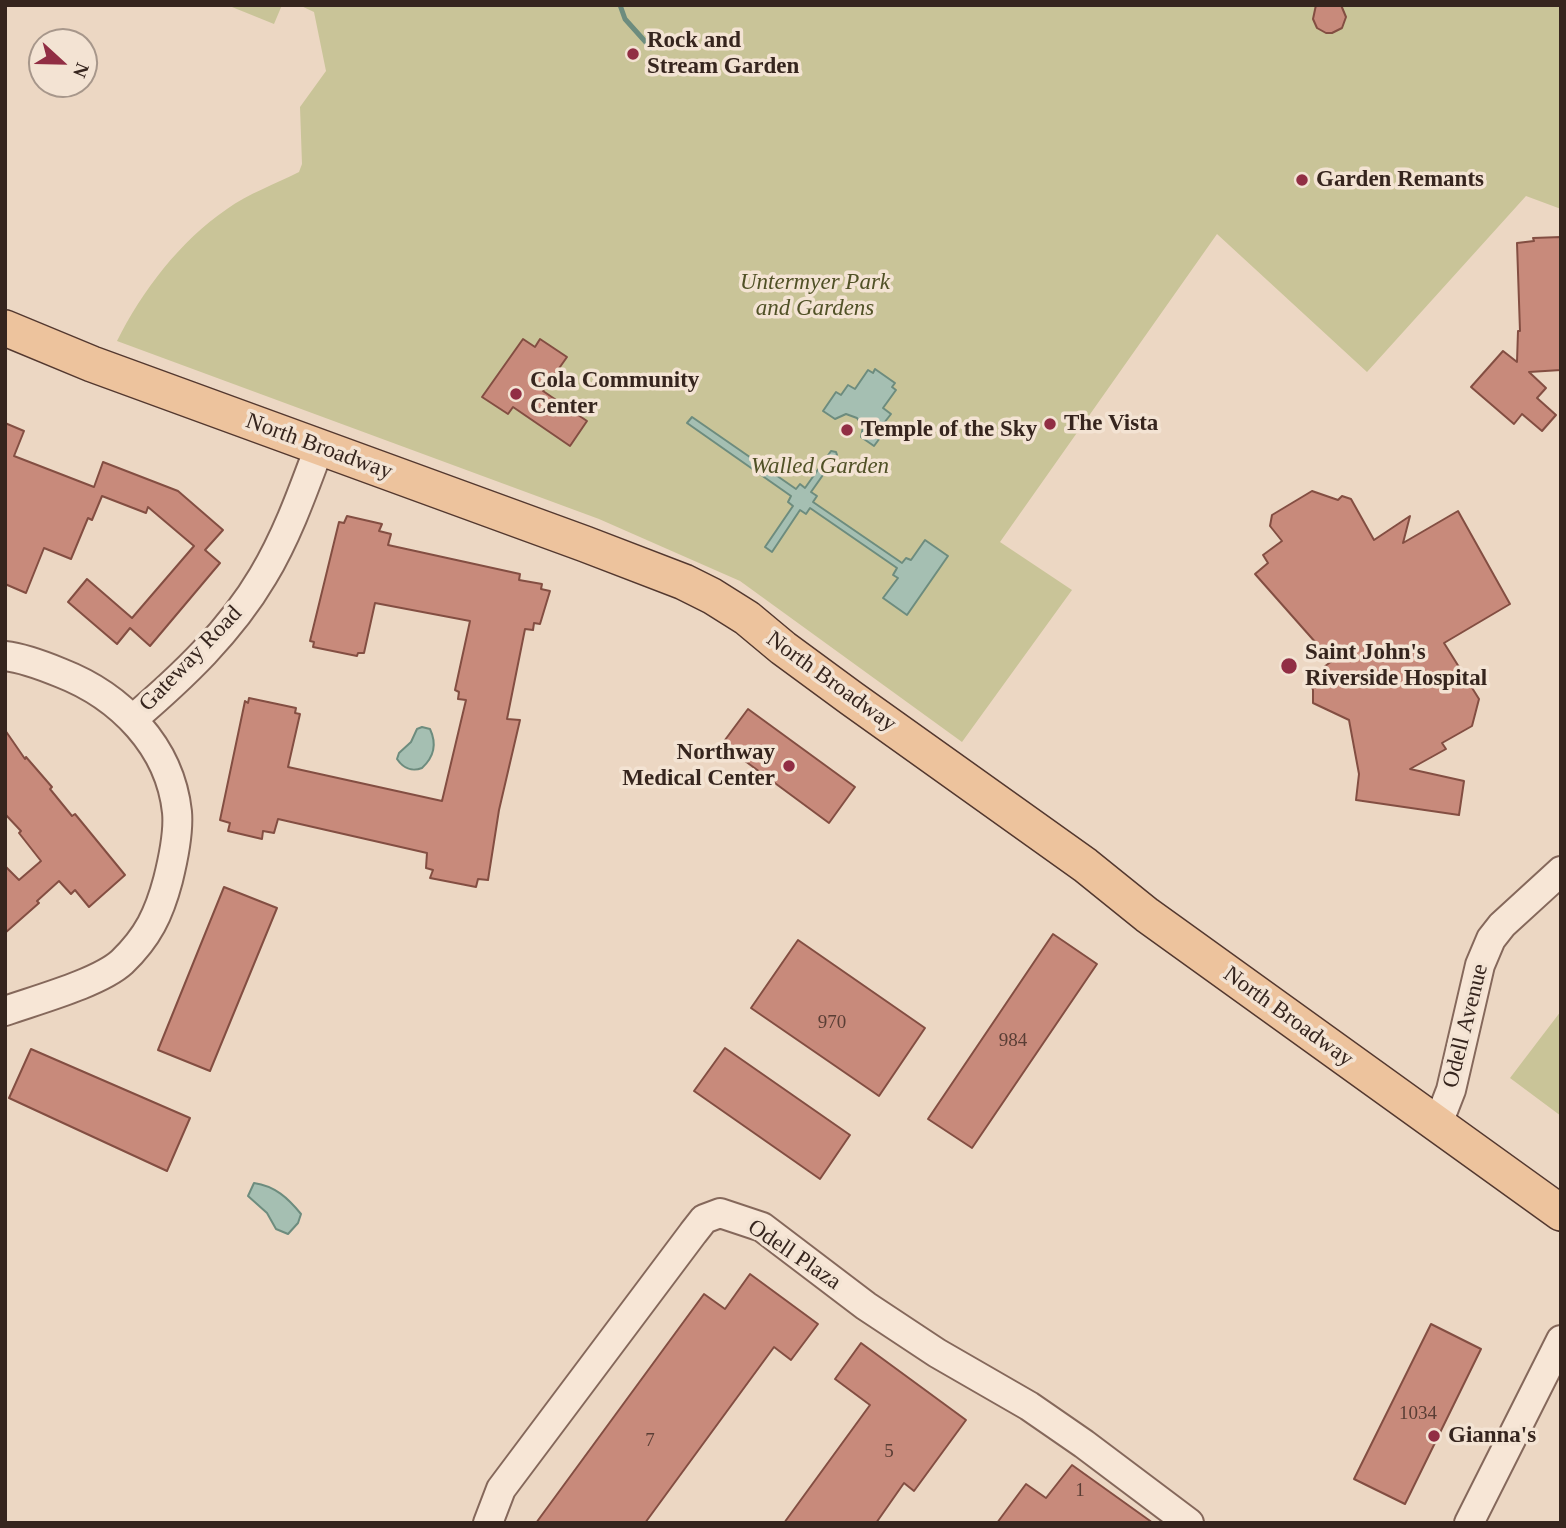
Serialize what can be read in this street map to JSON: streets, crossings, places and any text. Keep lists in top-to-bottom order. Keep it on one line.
{"streets":{"main road":["North Broadway"],"street":["Gateway Road","Odell Avenue","Odell Plaza"]},"crossings":[["North Broadway","Gateway Road"],["North Broadway","Odell Avenue"]],"parks":["Untermyer Park and Gardens","Walled Garden"],"places":["Rock and Stream Garden","Garden Remants","Cola Community Center","The Vista","Temple of the Sky","Saint John's Riverside Hospital","Northway Medical Center","Gianna's"],"house_numbers":["970","984","1034","7","5","1"],"north":"right"}
